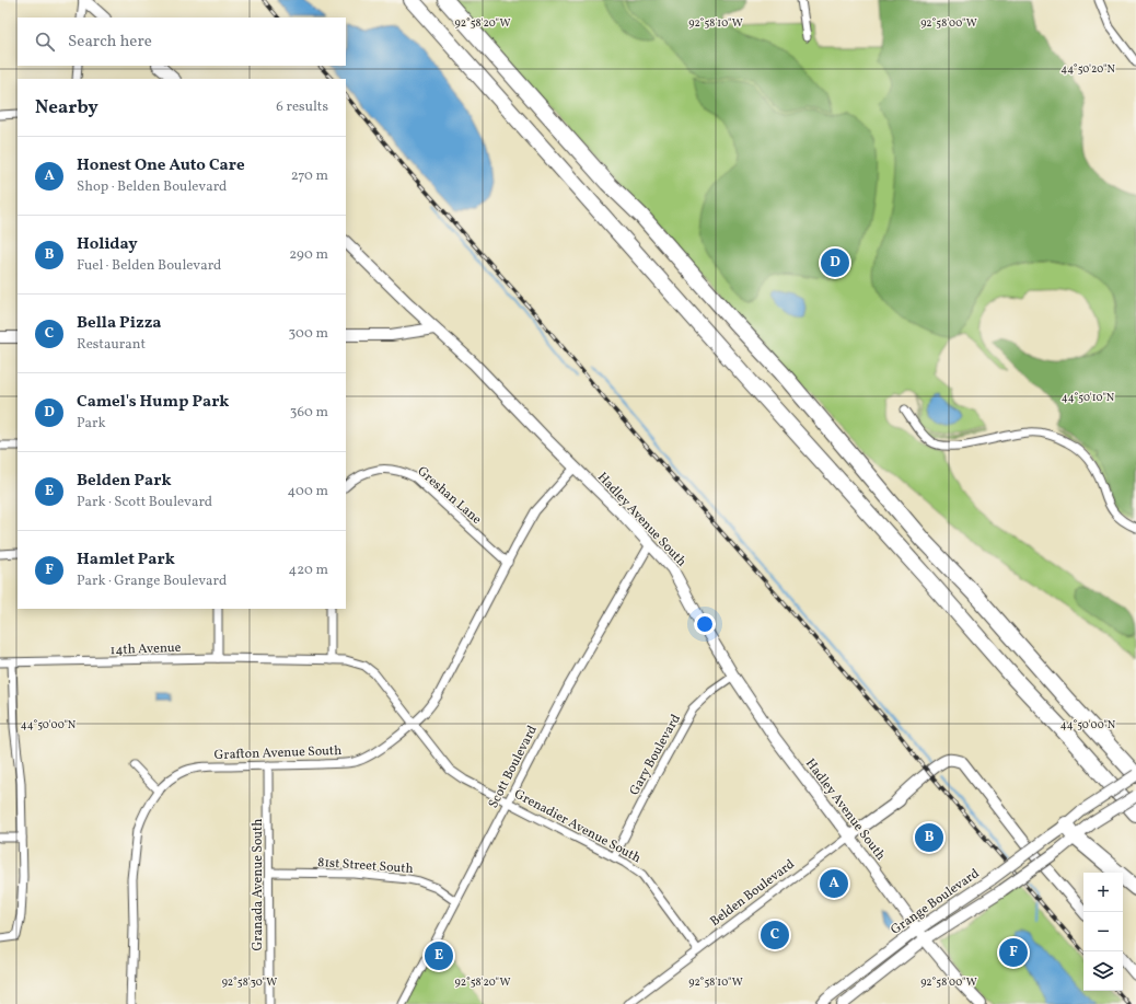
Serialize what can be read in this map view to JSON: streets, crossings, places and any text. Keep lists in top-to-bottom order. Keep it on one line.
{"streets":{"street":["Greshan Lane","Hadley Avenue South","14th Avenue","Grafton Avenue South","Gary Boulevard","Scott Boulevard","Grenadier Avenue South","81st Street South","Granada Avenue South","Belden Boulevard","Grange Boulevard"]},"crossings":[["Greshan Lane","Grafton Avenue South"],["Hadley Avenue South","Grafton Avenue South"],["Hadley Avenue South","Gary Boulevard"],["Hadley Avenue South","Scott Boulevard"],["Hadley Avenue South","Belden Boulevard"],["Hadley Avenue South","Grange Boulevard"],["14th Avenue","Grenadier Avenue South"],["Grafton Avenue South","Grenadier Avenue South"],["Grafton Avenue South","Granada Avenue South"],["Gary Boulevard","Grenadier Avenue South"],["Scott Boulevard","Grenadier Avenue South"],["Scott Boulevard","81st Street South"],["Grenadier Avenue South","Belden Boulevard"],["81st Street South","Granada Avenue South"]],"page":{"search":"Search here","heading":["Nearby","6 results"],"list":[{"mark":"A","name":"Honest One Auto Care","note":"Shop · Belden Boulevard","value":"270 m"},{"mark":"B","name":"Holiday","note":"Fuel · Belden Boulevard","value":"290 m"},{"mark":"C","name":"Bella Pizza","note":"Restaurant","value":"300 m"},{"mark":"D","name":"Camel's Hump Park","note":"Park","value":"360 m"},{"mark":"E","name":"Belden Park","note":"Park · Scott Boulevard","value":"400 m"},{"mark":"F","name":"Hamlet Park","note":"Park · Grange Boulevard","value":"420 m"}],"pins":["D","B","A","C","F","E"],"map_buttons":["+","−"]},"coordinates":["92°58'20\"W","92°58'10\"W","92°58'00\"W","44°50'20\"N","44°50'10\"N","44°50'00\"N","92°58'30\"W"]}
